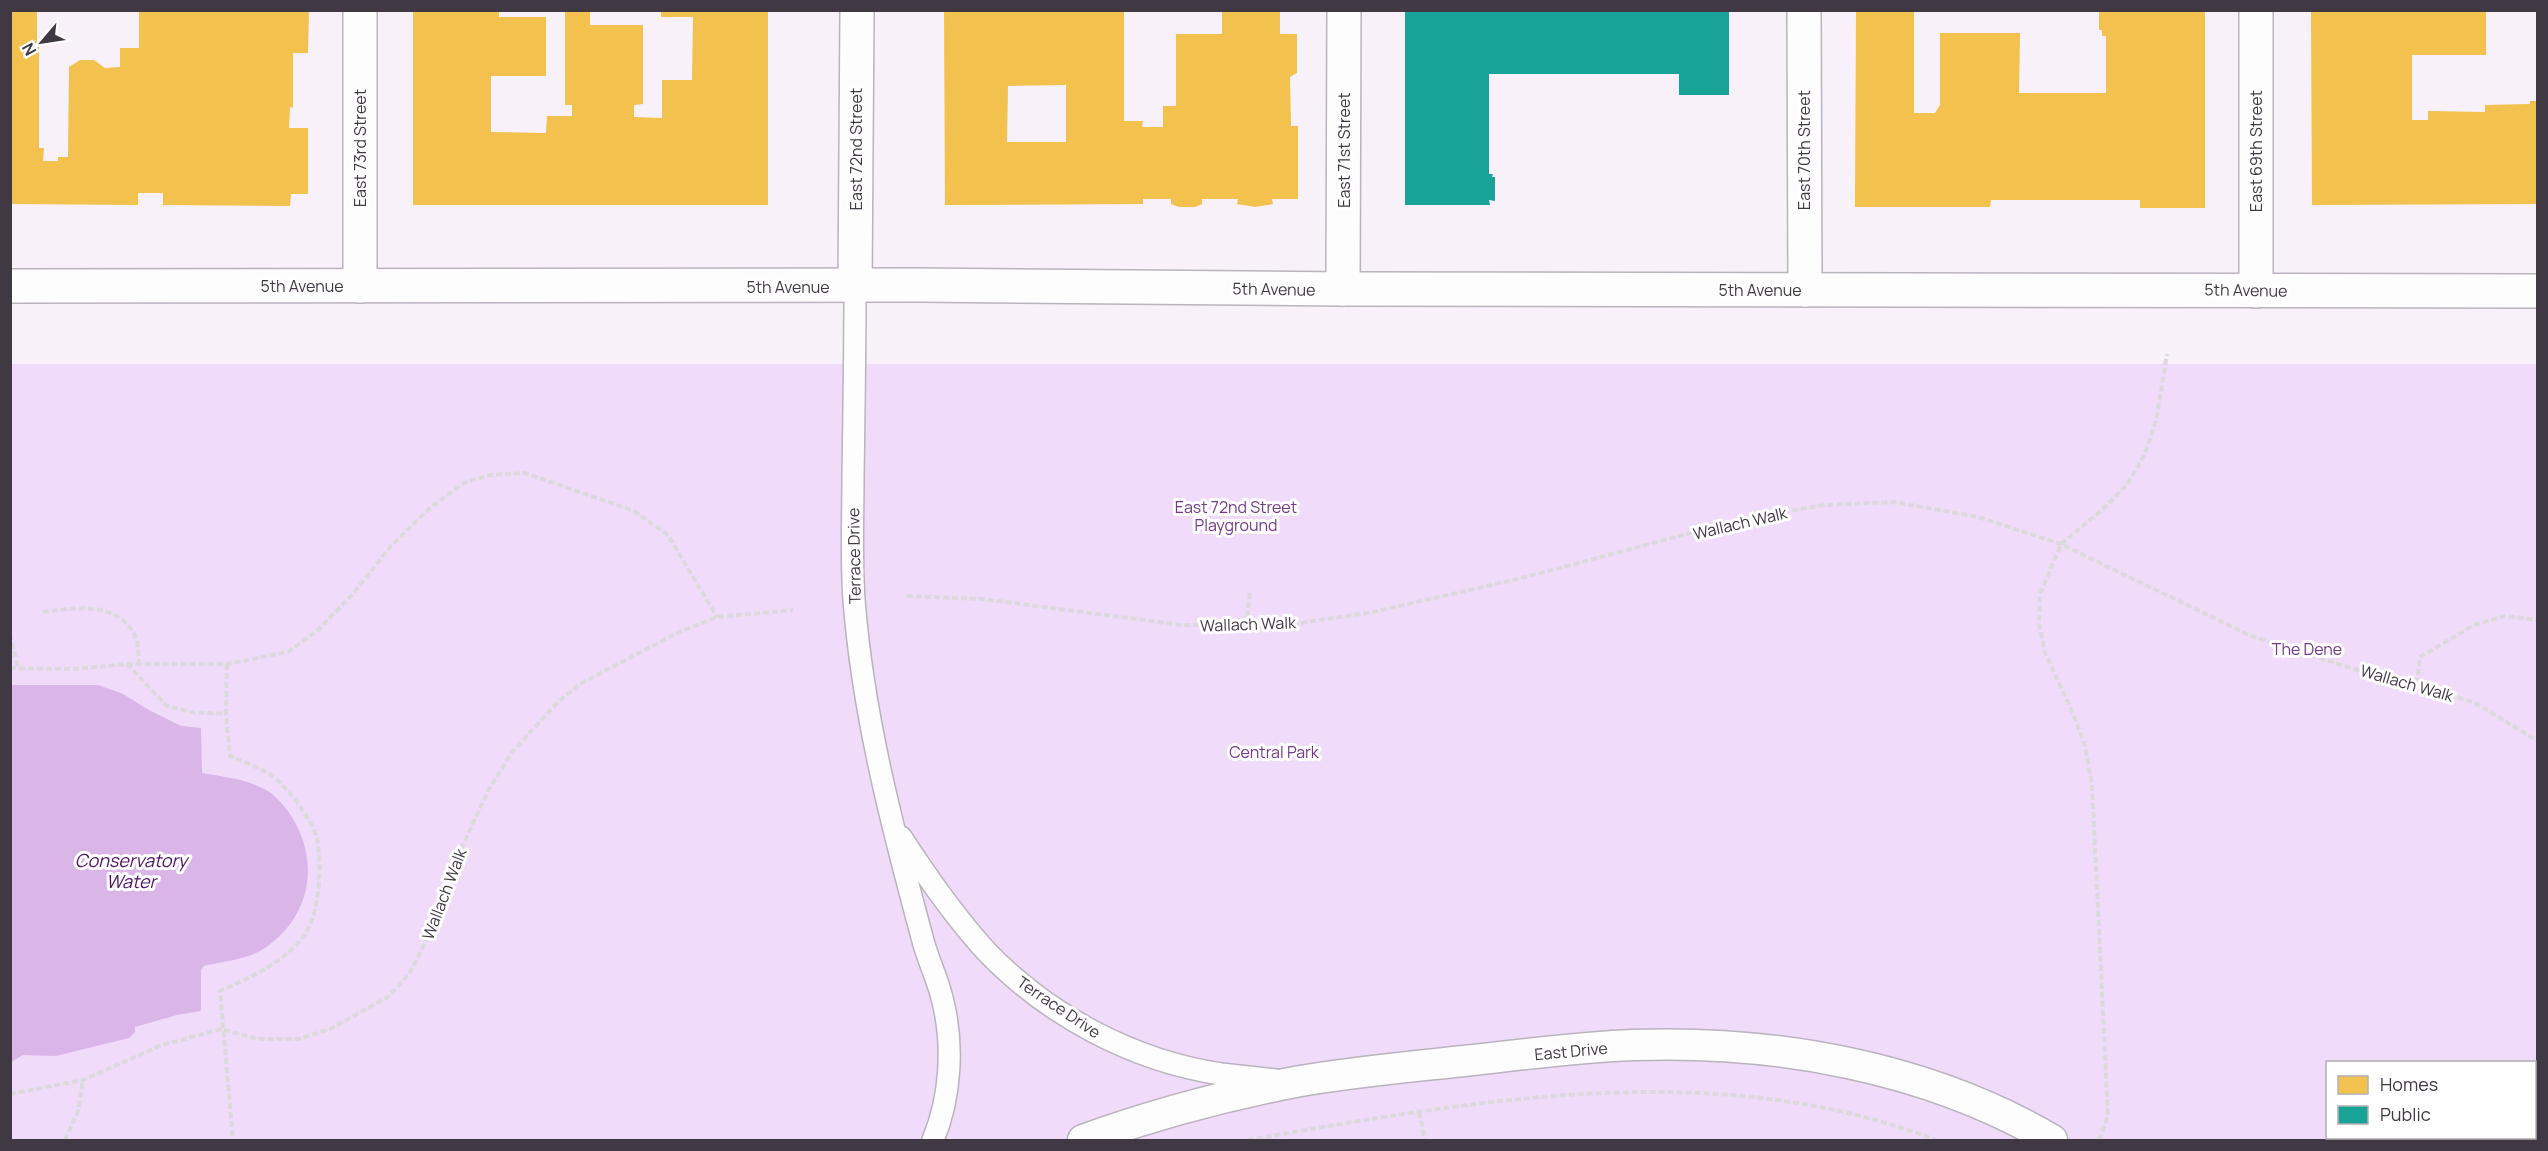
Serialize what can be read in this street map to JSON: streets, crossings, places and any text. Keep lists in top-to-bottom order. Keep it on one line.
{"streets":{"main road":["East 73rd Street","East 72nd Street","East 71st Street","East 70th Street","East 69th Street","5th Avenue"],"street":["East Drive"],"lane":["Terrace Drive"],"path":["Wallach Walk"]},"crossings":[["East 73rd Street","5th Avenue"],["East 72nd Street","5th Avenue"],["East 72nd Street","Terrace Drive"],["East 71st Street","5th Avenue"],["East 70th Street","5th Avenue"],["East 69th Street","5th Avenue"],["5th Avenue","Terrace Drive"],["Terrace Drive","East Drive"]],"water":["Conservatory Water"],"parks":["East 72nd Street Playground","The Dene","Central Park"],"legend":["Homes","Public"],"north":"bottom left"}
